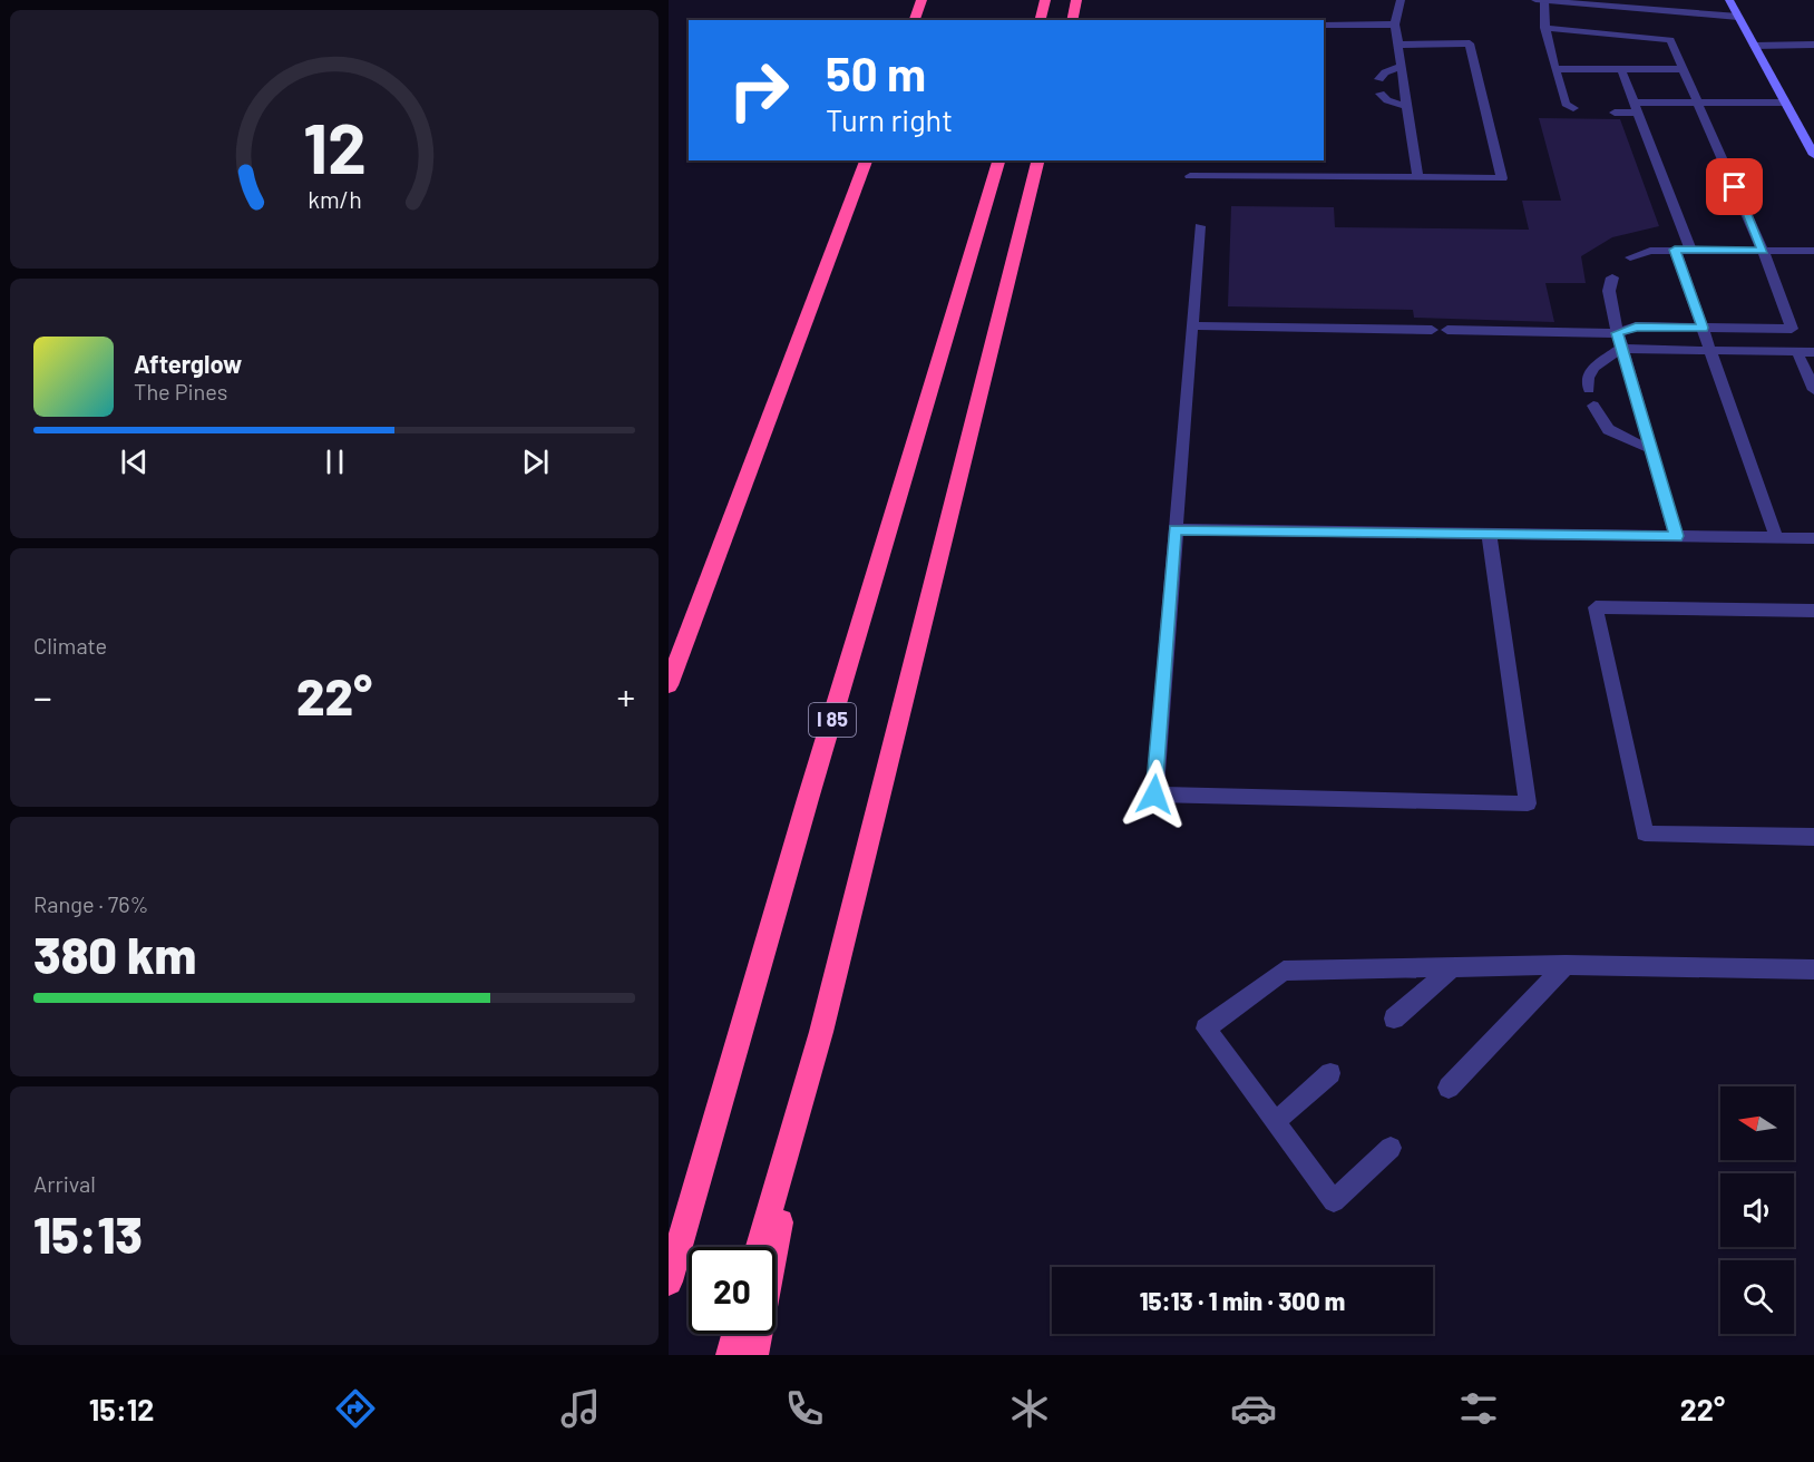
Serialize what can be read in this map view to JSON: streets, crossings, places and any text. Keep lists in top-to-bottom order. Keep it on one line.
{"streets":{"highway":["I 85"]},"north":"left","page":{"turn":["50 m","Turn right"],"song":["Afterglow","The Pines"],"tile":["Climate",["Range · 76%","380 km"],["Arrival","15:13"]],"heat":["−","22°","+"],"limit":"20","trip":"15:13 · 1 min · 300 m","tabs":["15:12","22°"],"gauge":["12","km/h"]}}
